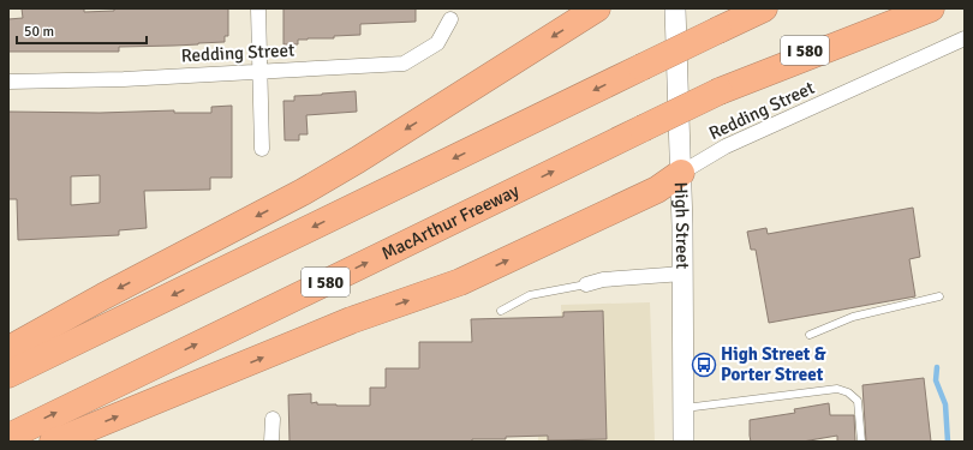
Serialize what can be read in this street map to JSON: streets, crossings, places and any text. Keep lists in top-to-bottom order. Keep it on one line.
{"streets":{"highway":["I 580","MacArthur Freeway"],"main road":["High Street"],"street":["Redding Street"]},"crossings":[["Redding Street","High Street"]],"places":{"bus stop":["High Street & Porter Street"]},"scale_bar":"50 m"}
